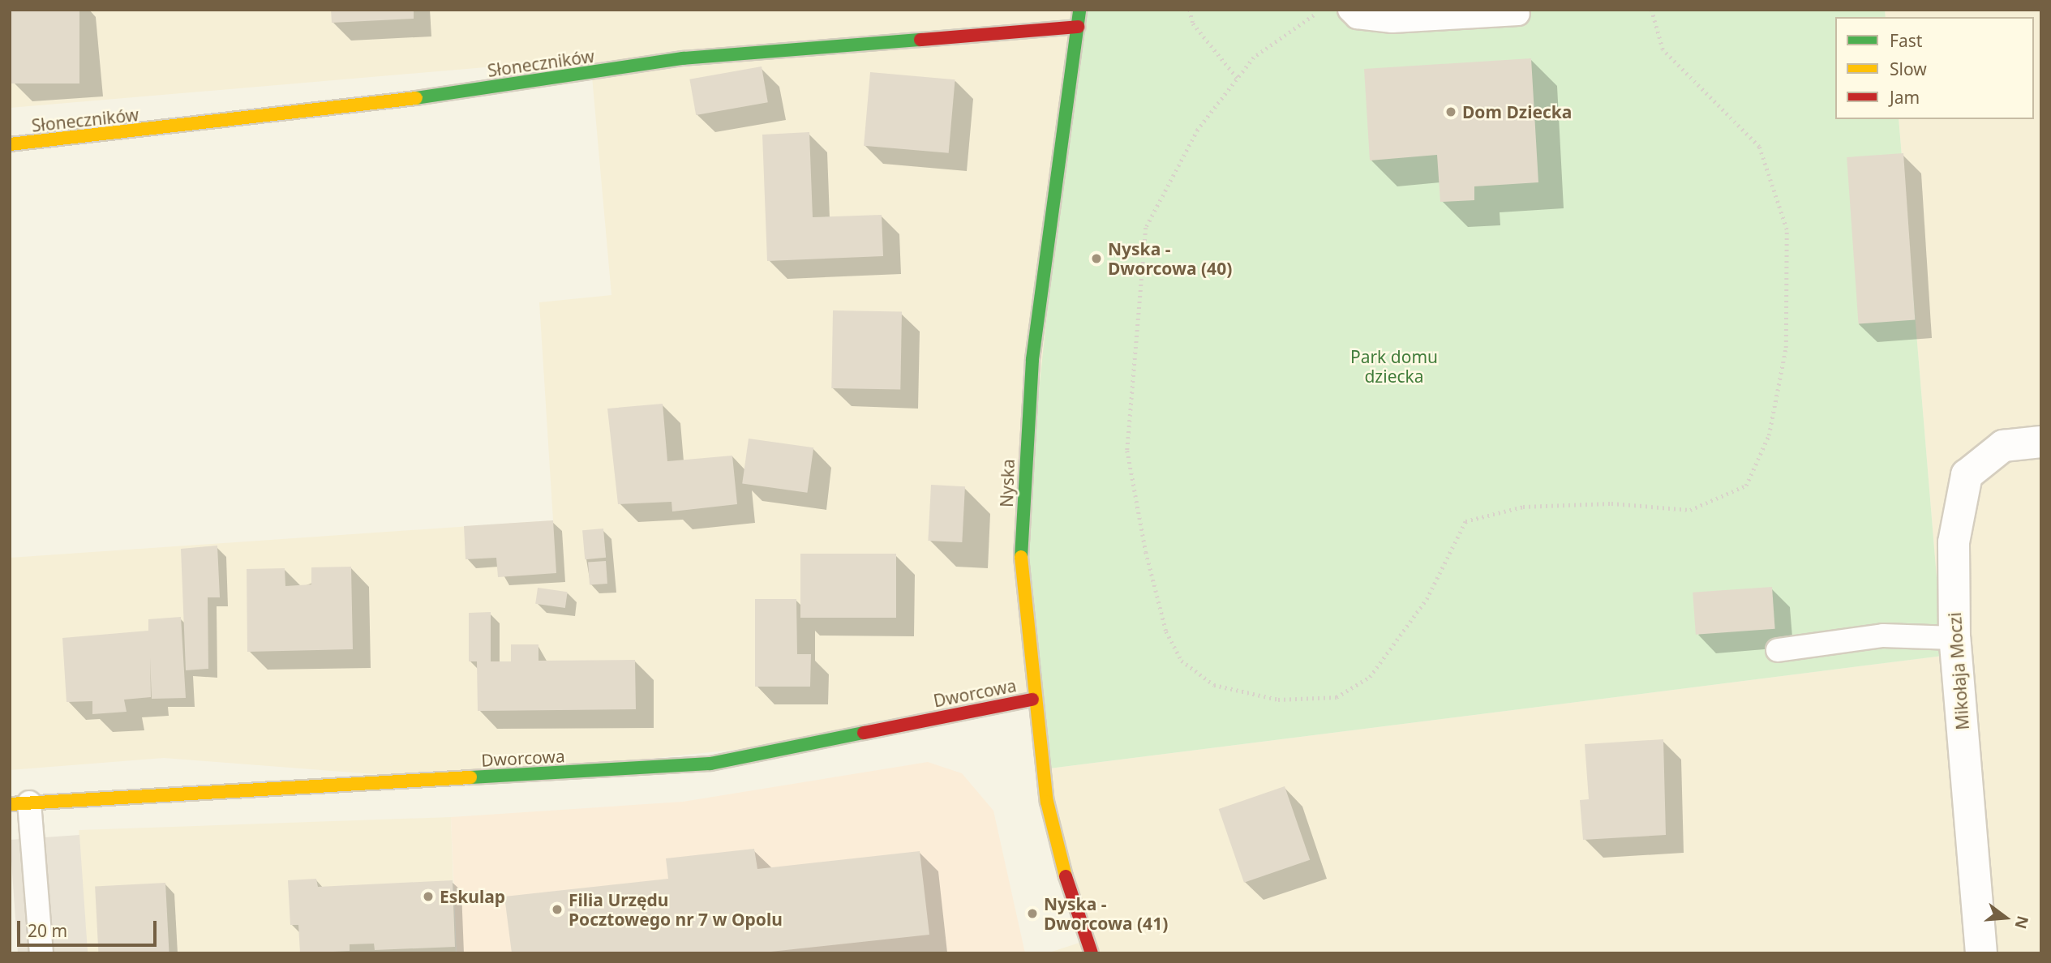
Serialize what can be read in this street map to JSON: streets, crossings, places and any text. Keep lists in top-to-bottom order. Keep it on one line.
{"streets":{"street":["Słoneczników","Nyska","Mikołaja Moczi","Dworcowa"]},"crossings":[["Słoneczników","Nyska"],["Nyska","Dworcowa"]],"parks":["Park domu dziecka"],"places":["Dom Dziecka","Nyska - Dworcowa (40)","Eskulap","Filia Urzędu Pocztowego nr 7 w Opolu","Nyska - Dworcowa (41)"],"legend":["Fast","Slow","Jam"],"scale_bar":"20 m","north":"right"}
